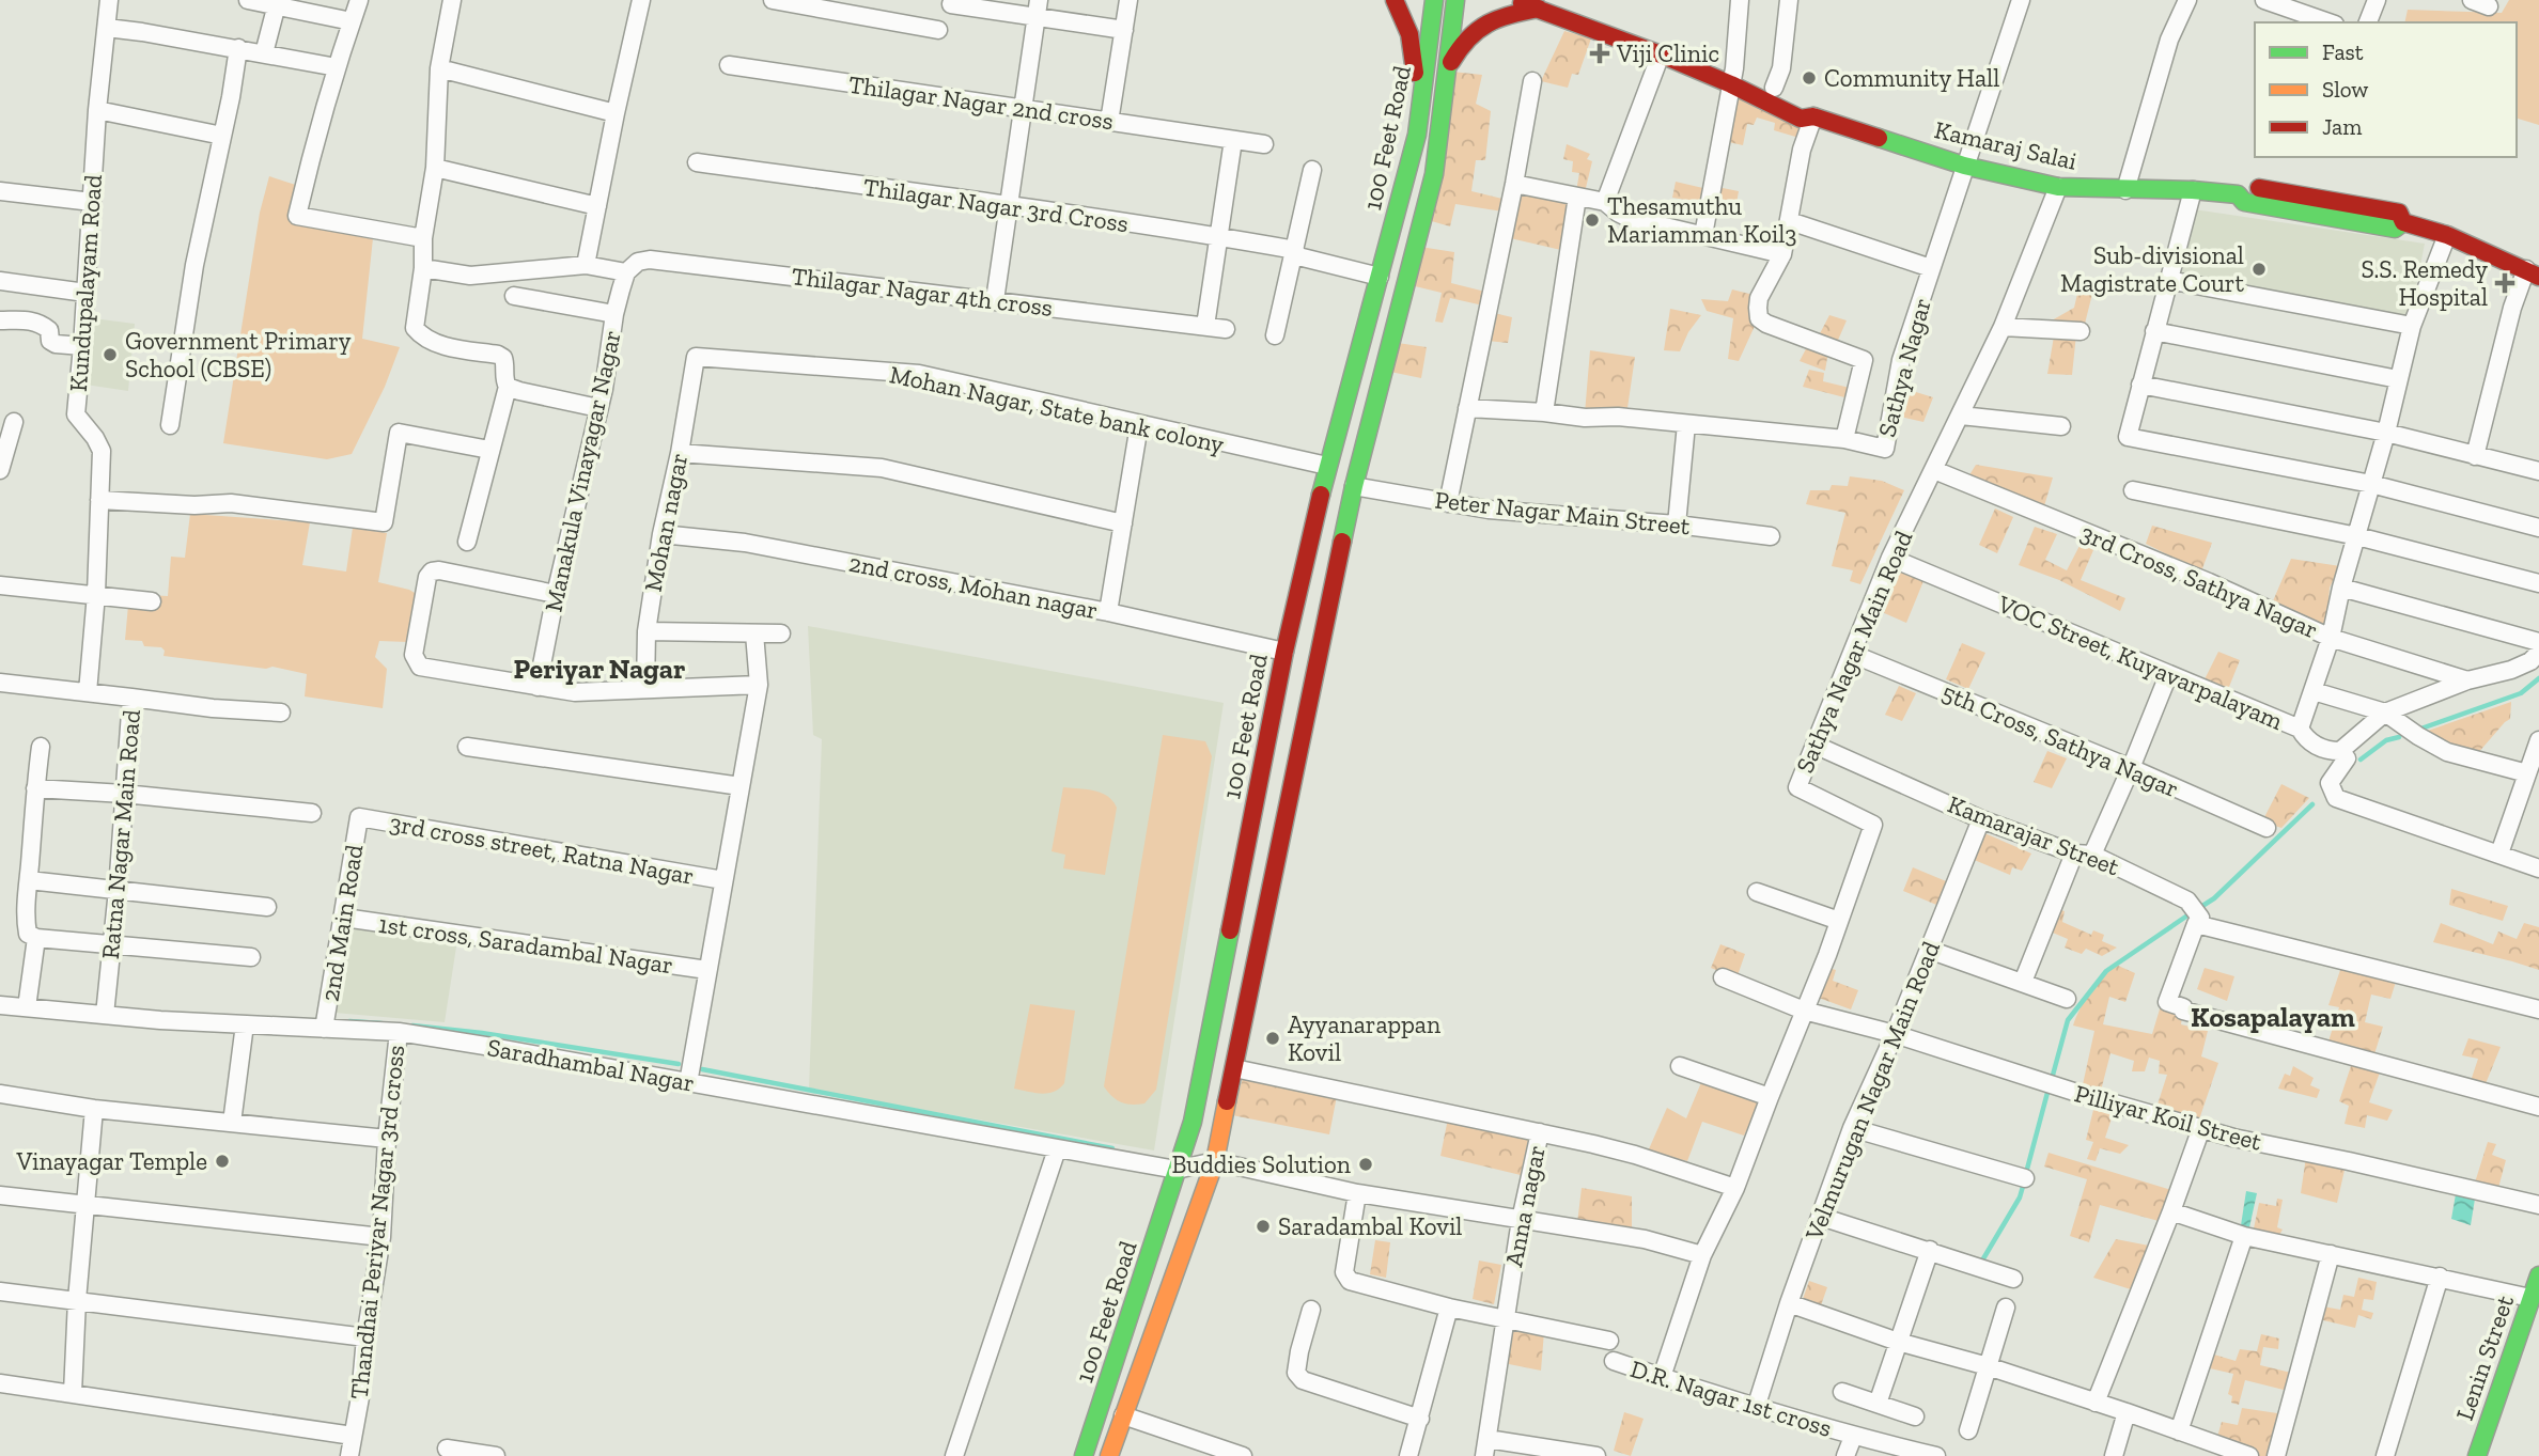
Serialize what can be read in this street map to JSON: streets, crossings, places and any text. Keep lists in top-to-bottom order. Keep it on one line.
{"streets":{"main road":["100 Feet Road","Kamaraj Salai","Lenin Street"],"street":["Thilagar Nagar 2nd cross","Thilagar Nagar 3rd Cross","Kundupalayam Road","Thilagar Nagar 4th cross","Sathya Nagar","Mohan Nagar, State bank colony","Manakula Vinayagar Nagar","Peter Nagar Main Street","Mohan nagar","3rd Cross, Sathya Nagar","2nd cross, Mohan nagar","Sathya Nagar Main Road","VOC Street, Kuyavarpalayam","5th Cross, Sathya Nagar","Ratna Nagar Main Road","Kamarajar Street","3rd cross street, Ratna Nagar","2nd Main Road","1st cross, Saradambal Nagar","Saradhambal Nagar","Velmurugan Nagar Main Road","Pilliyar Koil Street","Anna nagar","Thandhai Periyar Nagar 3rd cross","D.R. Nagar 1st cross"]},"crossings":[["100 Feet Road","Thilagar Nagar 3rd Cross"],["100 Feet Road","Mohan Nagar, State bank colony"],["100 Feet Road","Peter Nagar Main Street"],["100 Feet Road","2nd cross, Mohan nagar"],["100 Feet Road","Saradhambal Nagar"],["100 Feet Road","Anna nagar"],["Kamaraj Salai","Sathya Nagar"],["Kamaraj Salai","Sathya Nagar Main Road"],["Kundupalayam Road","Ratna Nagar Main Road"],["Thilagar Nagar 4th cross","Manakula Vinayagar Nagar"],["Mohan Nagar, State bank colony","Mohan nagar"],["Mohan nagar","2nd cross, Mohan nagar"],["3rd Cross, Sathya Nagar","Sathya Nagar Main Road"],["Sathya Nagar Main Road","VOC Street, Kuyavarpalayam"],["Sathya Nagar Main Road","5th Cross, Sathya Nagar"],["Sathya Nagar Main Road","Kamarajar Street"],["Sathya Nagar Main Road","Pilliyar Koil Street"],["Sathya Nagar Main Road","D.R. Nagar 1st cross"],["Ratna Nagar Main Road","Saradhambal Nagar"],["Kamarajar Street","Velmurugan Nagar Main Road"],["3rd cross street, Ratna Nagar","2nd Main Road"],["2nd Main Road","1st cross, Saradambal Nagar"],["2nd Main Road","Saradhambal Nagar"],["Saradhambal Nagar","Thandhai Periyar Nagar 3rd cross"],["Velmurugan Nagar Main Road","Pilliyar Koil Street"],["Velmurugan Nagar Main Road","D.R. Nagar 1st cross"],["Anna nagar","D.R. Nagar 1st cross"]],"districts":["Periyar Nagar","Kosapalayam"],"places":{"health":["Viji Clinic","S.S. Remedy Hospital"],"other":["Community Hall","Thesamuthu Mariamman Koil3","Sub-divisional Magistrate Court","Government Primary School (CBSE)","Ayyanarappan Kovil","Vinayagar Temple","Buddies Solution","Saradambal Kovil"]},"legend":["Fast","Slow","Jam"]}
